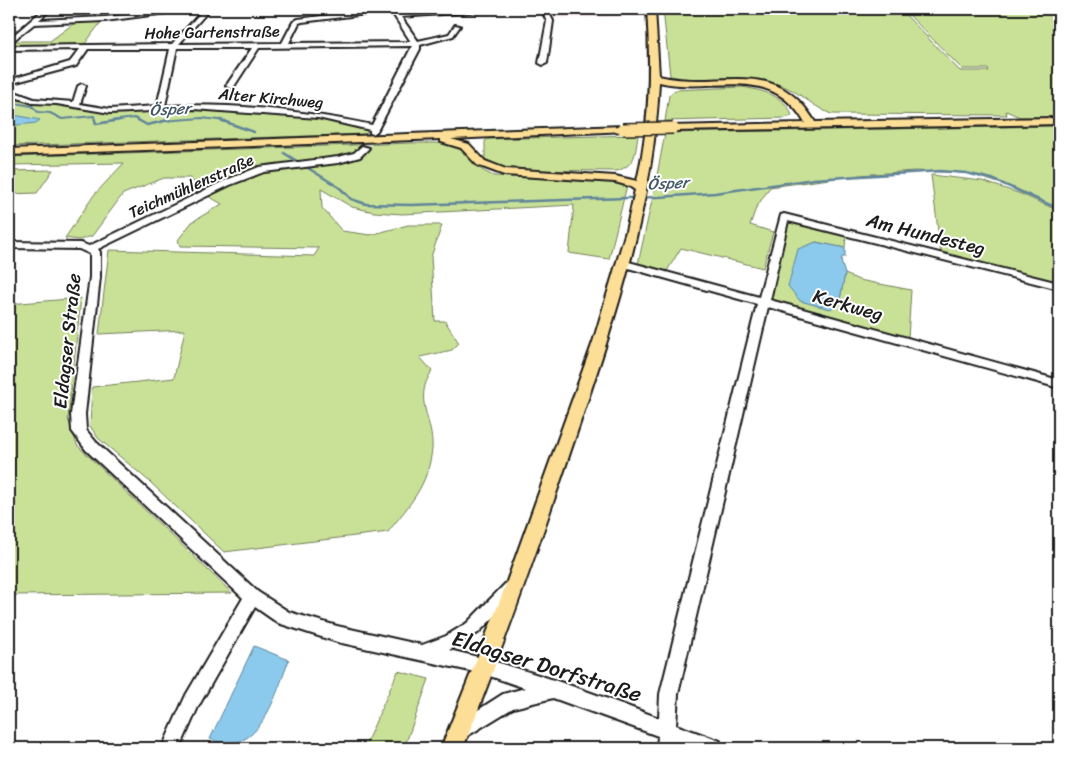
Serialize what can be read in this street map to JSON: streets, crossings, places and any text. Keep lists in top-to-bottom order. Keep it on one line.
{"streets":{"street":["Hohe Gartenstraße","Alter Kirchweg","Teichmühlenstraße","Am Hundesteg","Kerkweg","Eldagser Straße","Eldagser Dorfstraße"]},"crossings":[["Hohe Gartenstraße","Alter Kirchweg"],["Teichmühlenstraße","Eldagser Straße"],["Am Hundesteg","Kerkweg"],["Eldagser Straße","Eldagser Dorfstraße"]],"water":["Ösper"]}
